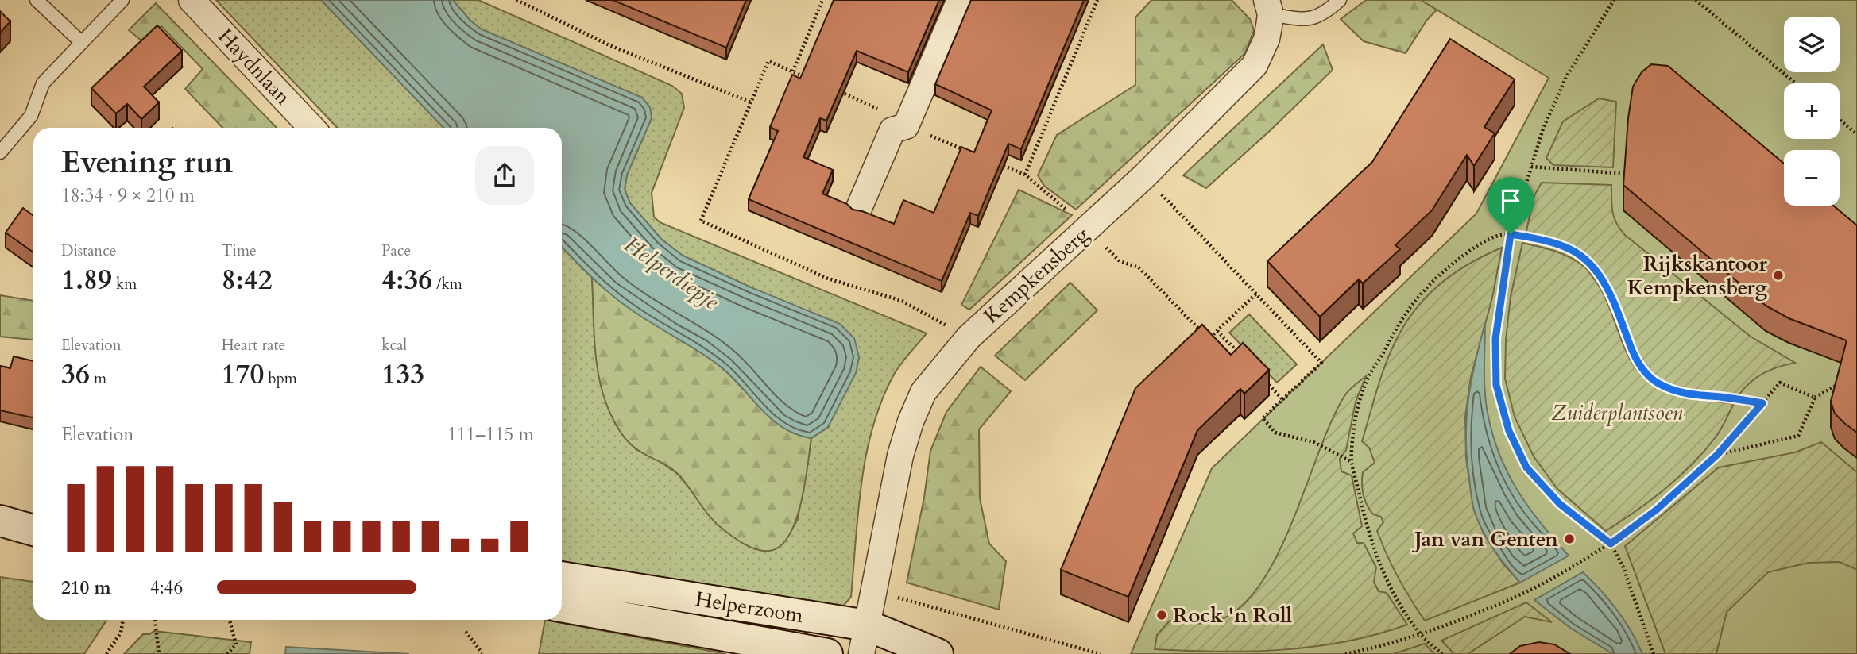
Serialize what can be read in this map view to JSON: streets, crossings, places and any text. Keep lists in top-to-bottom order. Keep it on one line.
{"streets":{"street":["Haydnlaan","Kempkensberg","Helperzoom"]},"crossings":[["Kempkensberg","Helperzoom"]],"water":["Helperdiepje"],"parks":["Zuiderplantsoen"],"places":["Rijkskantoor Kempkensberg","Jan van Genten","Rock 'n Roll"],"page":{"map_buttons":["+","−"],"heading":["Evening run","18:34 · 9 × 210 m"],"stats":[["Distance","1.89 km"],["Time","8:42"],["Pace","4:36 /km"],["Elevation","36 m"],["Heart rate","170 bpm"],["kcal","133"]],"chart":["Elevation","111–115 m"],"list":[{"name":"210 m","note":"4:46"}]}}
